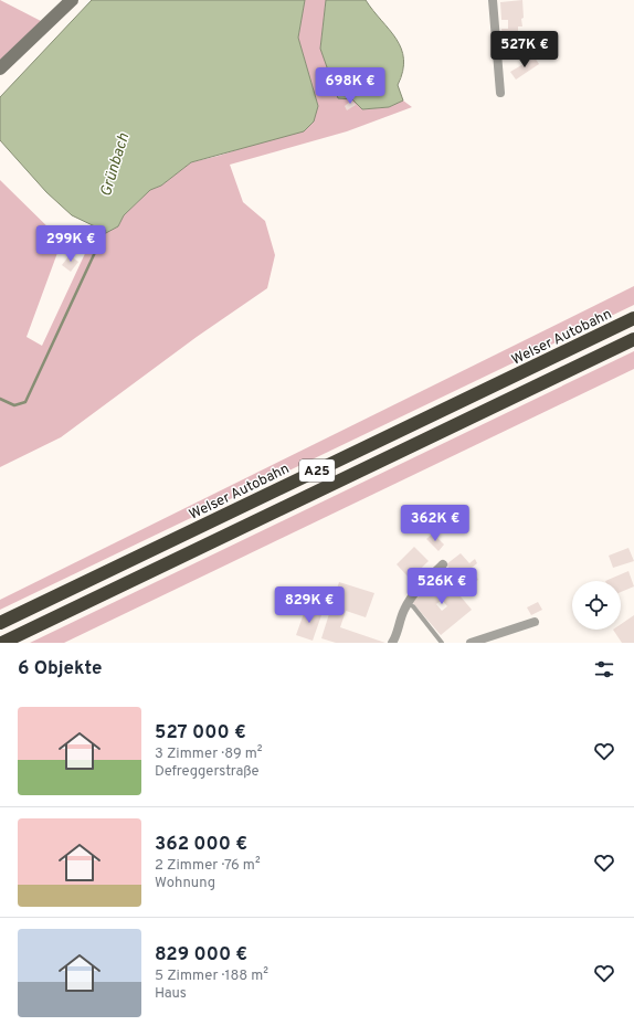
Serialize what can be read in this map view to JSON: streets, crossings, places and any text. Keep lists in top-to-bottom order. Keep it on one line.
{"streets":{"highway":["Welser Autobahn","A25"]},"water":["Grünbach"],"page":{"price":["527K €","698K €","299K €","362K €","526K €","829K €"],"heading":"6 Objekte","list":[{"name":"527 000 €","note":"3 Zimmer · 89 m² · Defreggerstraße"},{"name":"362 000 €","note":"2 Zimmer · 76 m² · Wohnung"},{"name":"829 000 €","note":"5 Zimmer · 188 m² · Haus"}]}}
